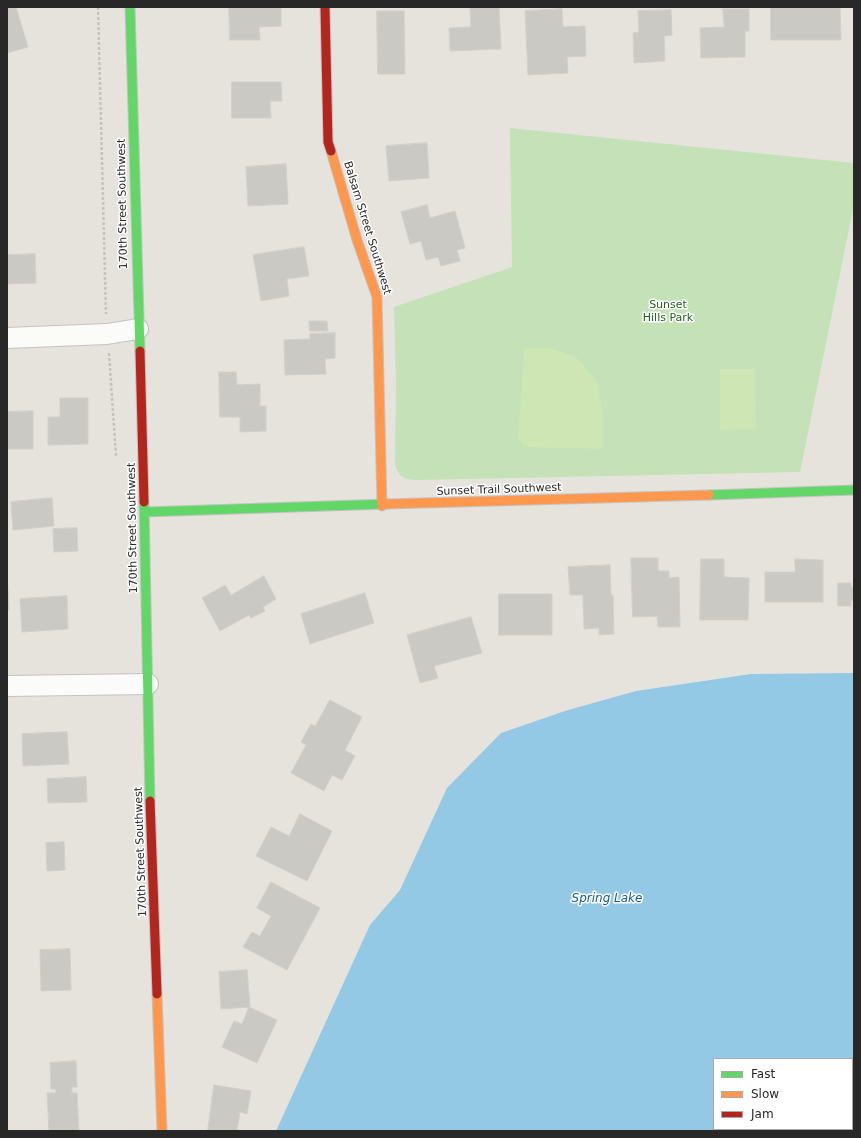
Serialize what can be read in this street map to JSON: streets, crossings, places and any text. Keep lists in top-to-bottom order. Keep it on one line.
{"streets":{"street":["170th Street Southwest","Balsam Street Southwest","Sunset Trail Southwest"]},"crossings":[["170th Street Southwest","Sunset Trail Southwest"],["Balsam Street Southwest","Sunset Trail Southwest"]],"water":["Spring Lake"],"parks":["Sunset Hills Park"],"legend":["Fast","Slow","Jam"]}
